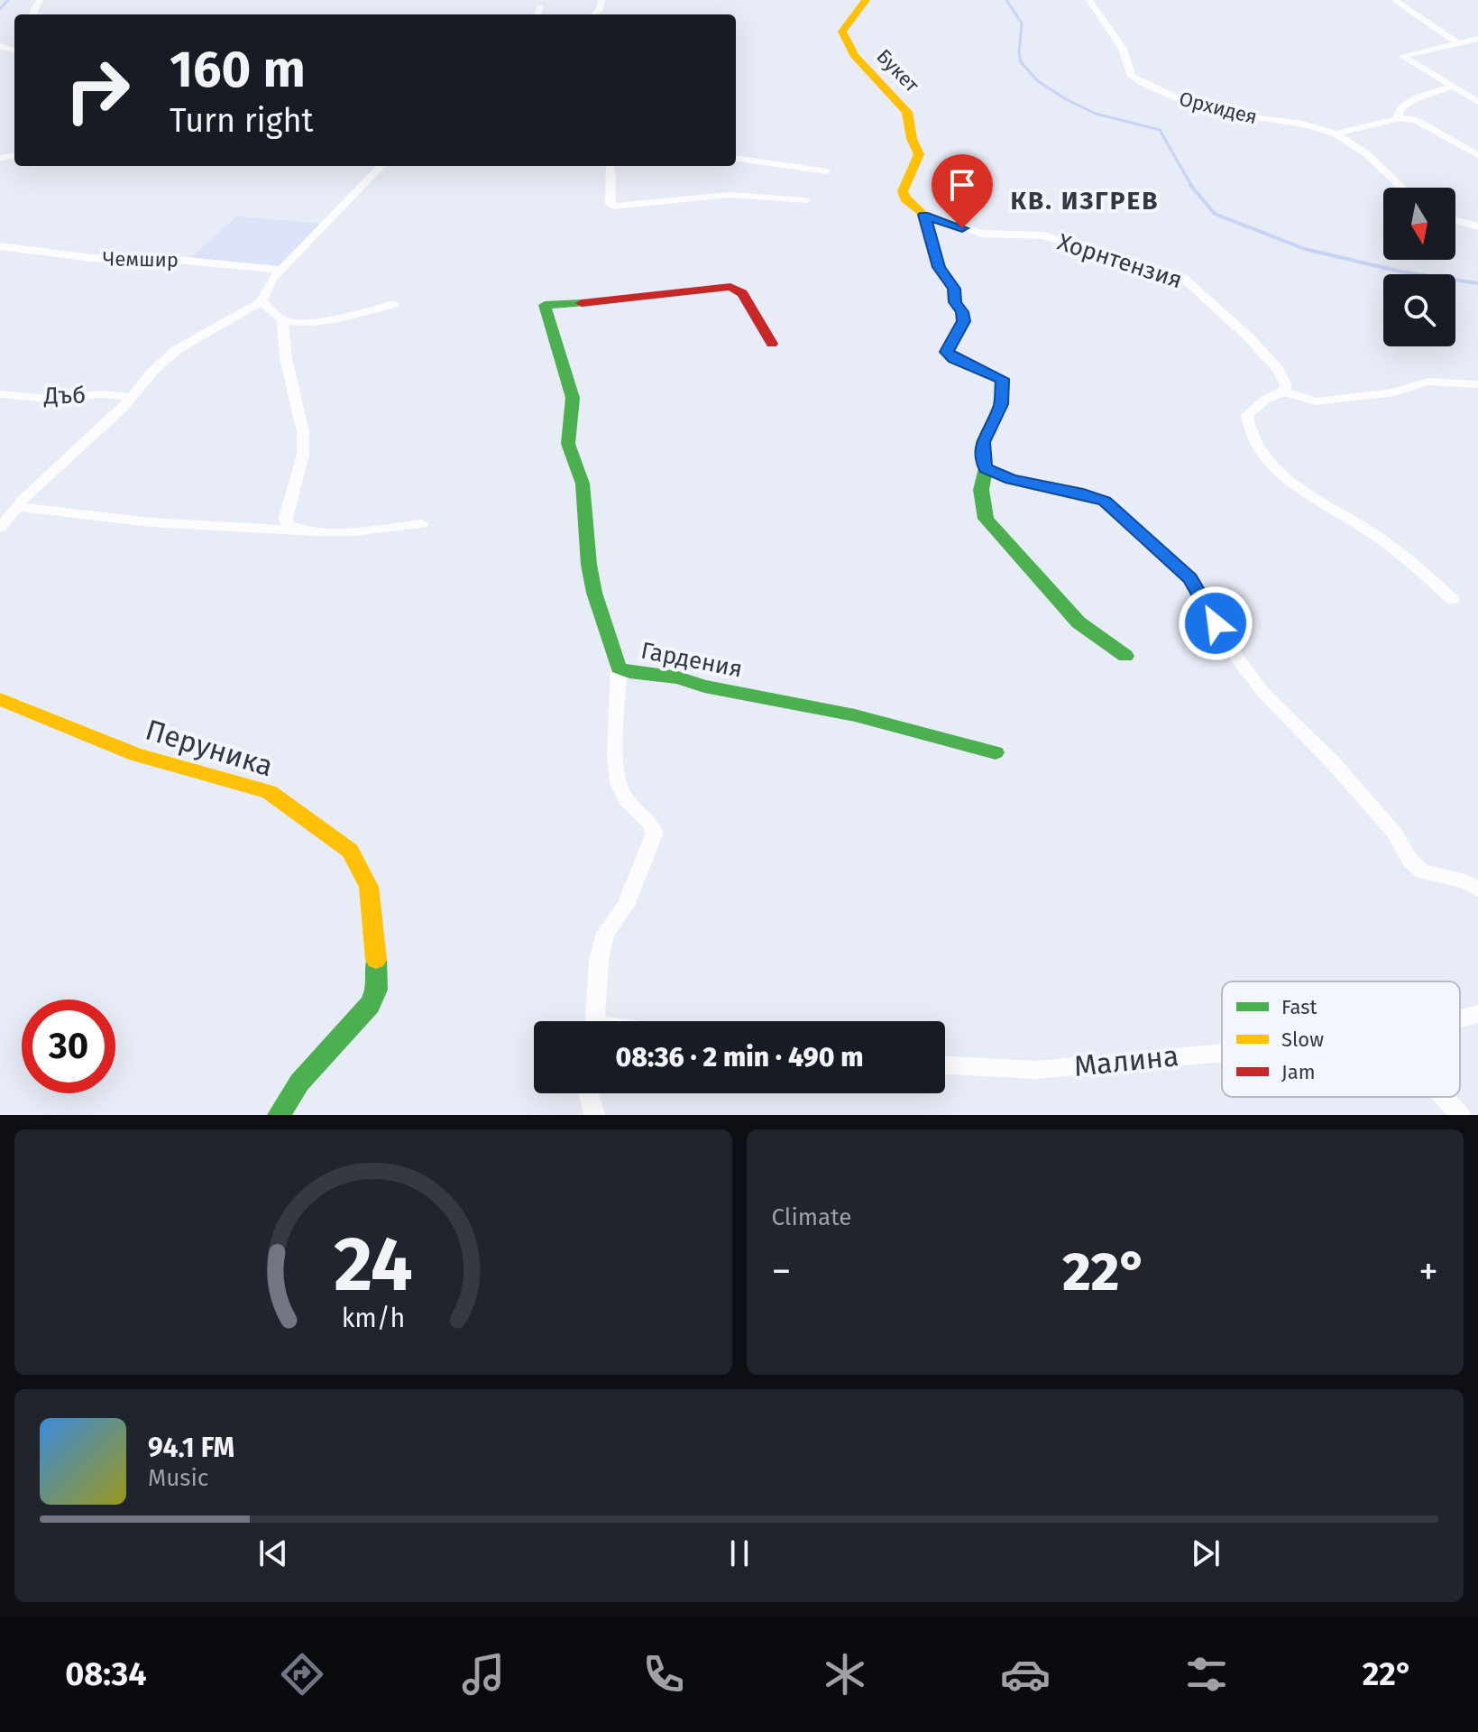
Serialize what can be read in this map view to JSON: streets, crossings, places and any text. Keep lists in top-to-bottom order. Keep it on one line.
{"streets":{"street":["Букет","Орхидея","Чемшир","Хорнтензия","Дъб","Гардения","Перуника","Малина"]},"crossings":[["Букет","Хорнтензия"]],"districts":["КВ. ИЗГРЕВ"],"legend":["Fast","Slow","Jam"],"north":"bottom","page":{"turn":["160 m","Turn right"],"limit":"30","trip":"08:36 · 2 min · 490 m","tile":"Climate","heat":["−","22°","+"],"song":["94.1 FM","Music"],"tabs":["08:34","22°"],"gauge":["24","km/h"]}}
